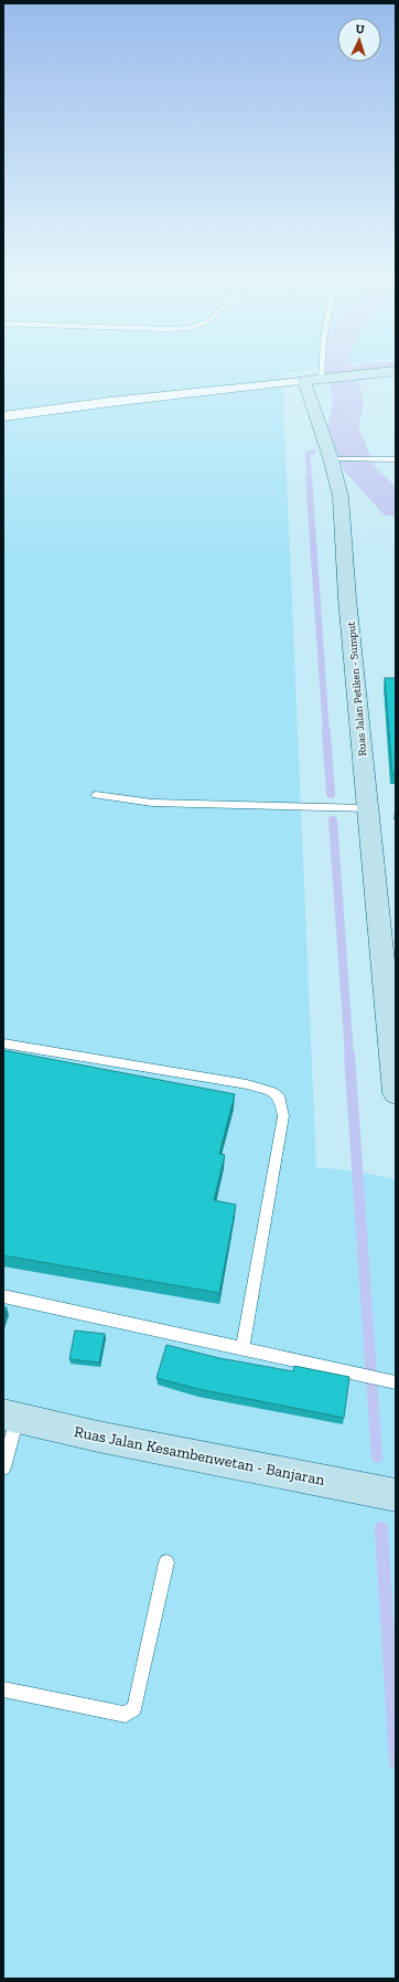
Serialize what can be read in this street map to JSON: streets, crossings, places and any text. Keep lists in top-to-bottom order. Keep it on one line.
{"streets":{"main road":["Ruas Jalan Petiken - Sumput","Ruas Jalan Kesambenwetan - Banjaran"]},"north":"top"}
